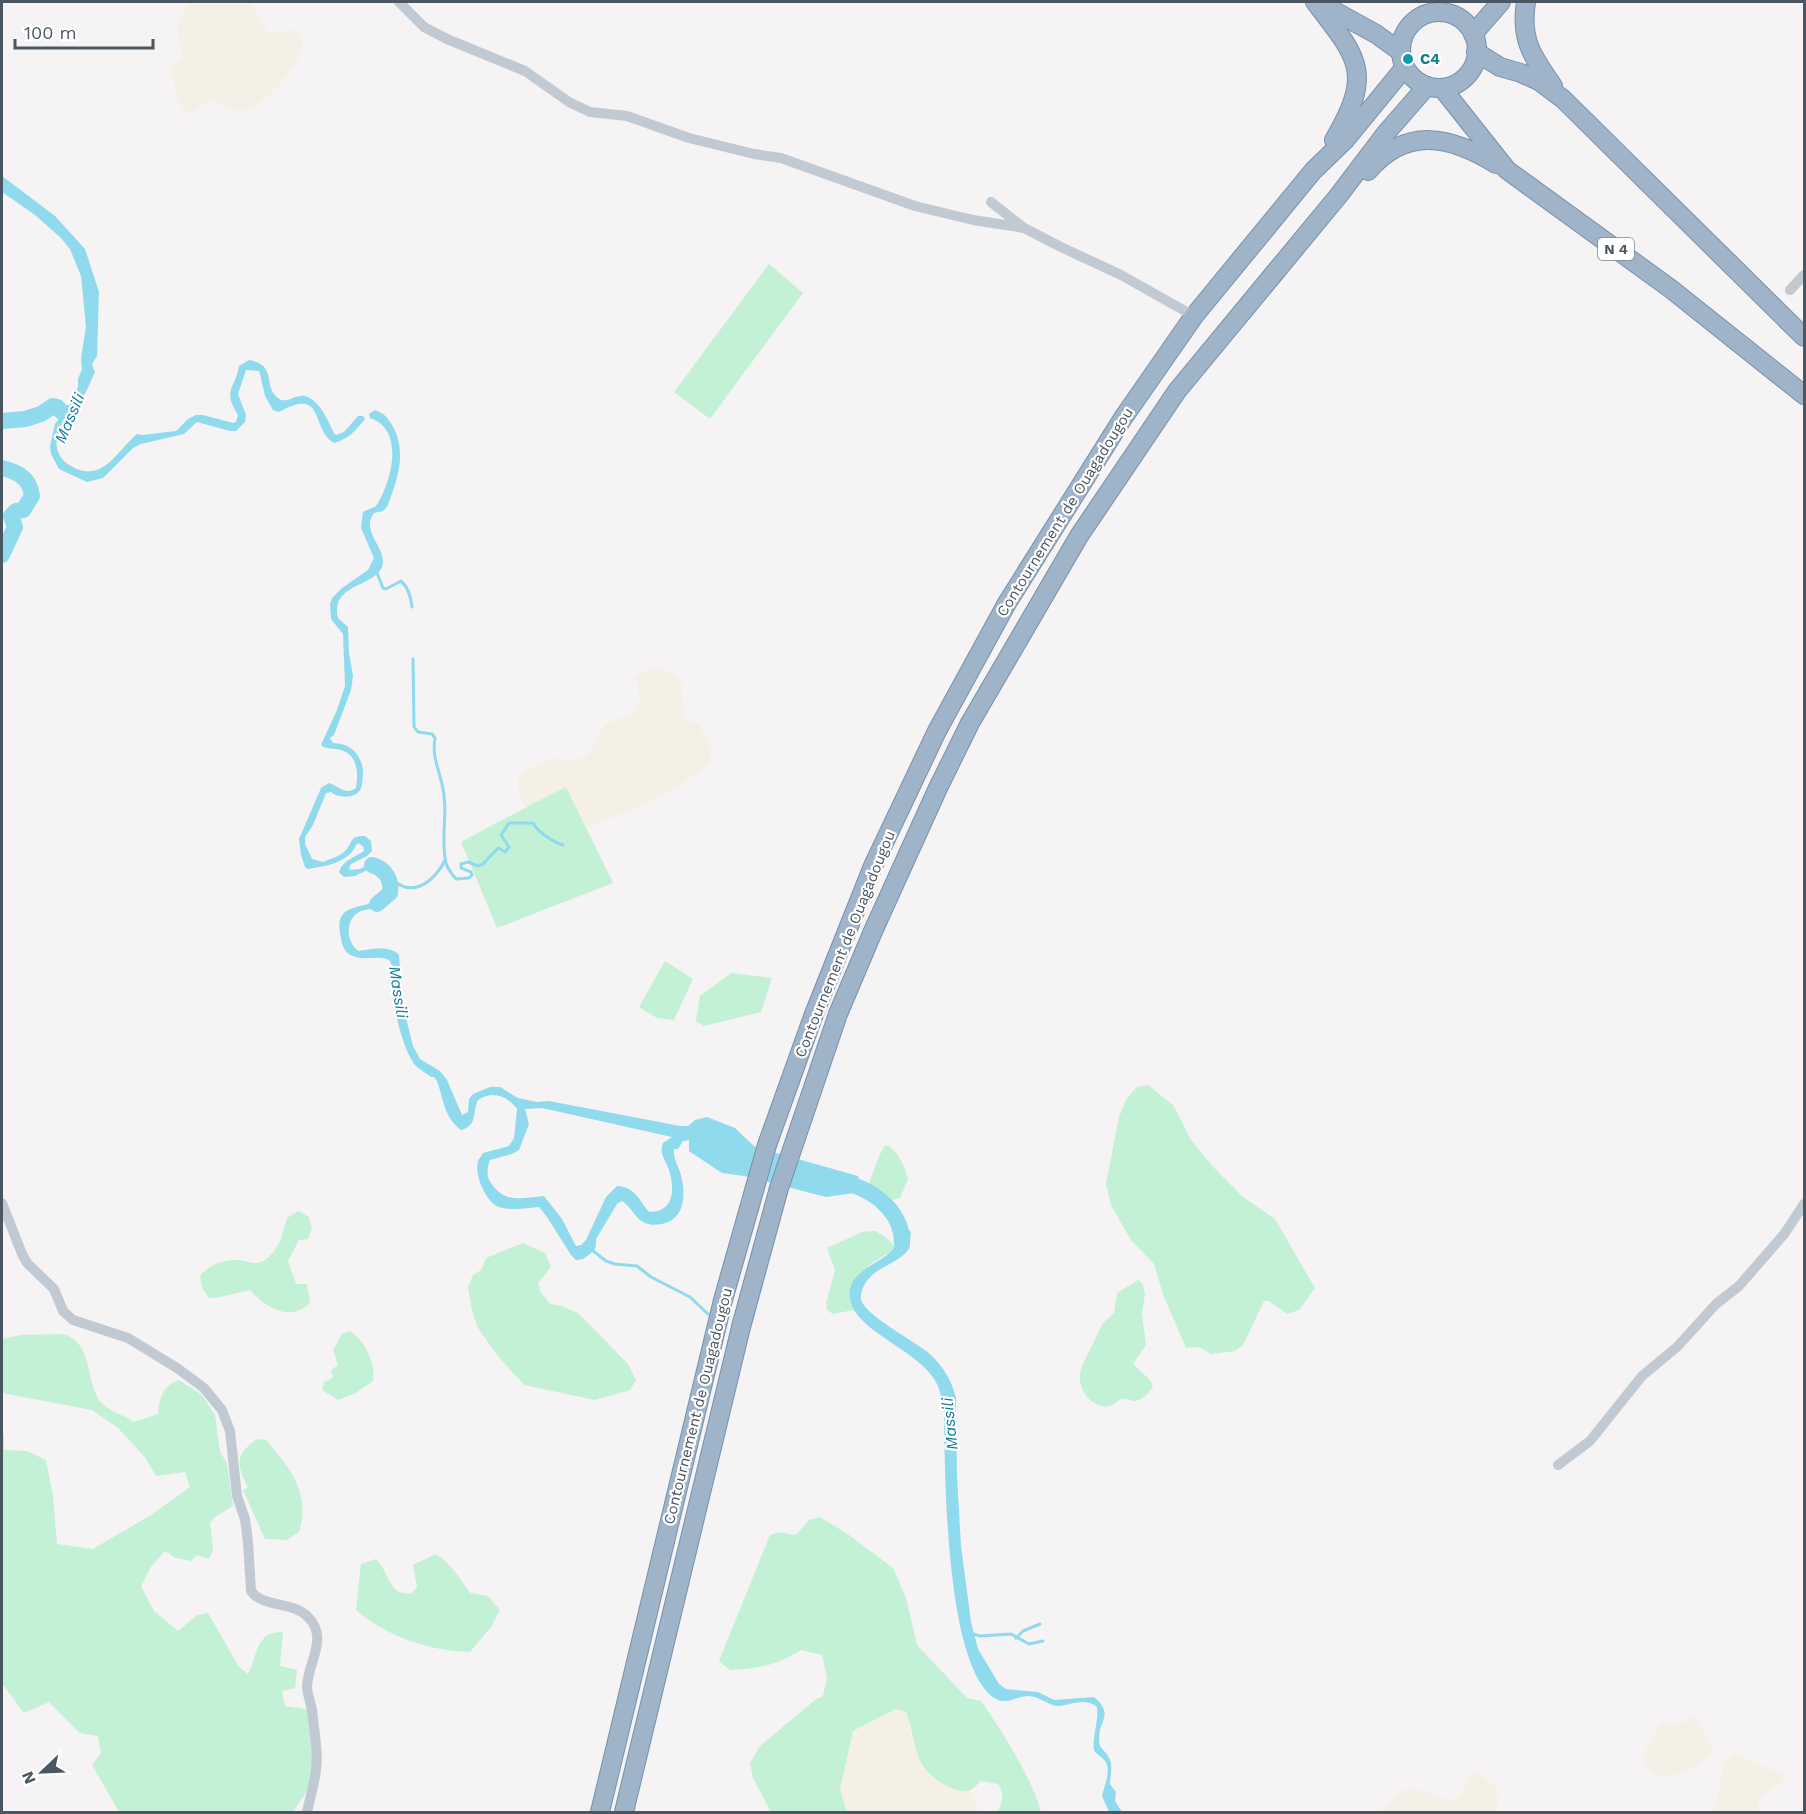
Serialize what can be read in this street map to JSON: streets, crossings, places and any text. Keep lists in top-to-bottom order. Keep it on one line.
{"streets":{"highway":["N 4","Contournement de Ouagadougou"]},"crossings":[["N 4","Contournement de Ouagadougou"]],"water":["Massili"],"places":["C4"],"scale_bar":"100 m","north":"bottom left"}
